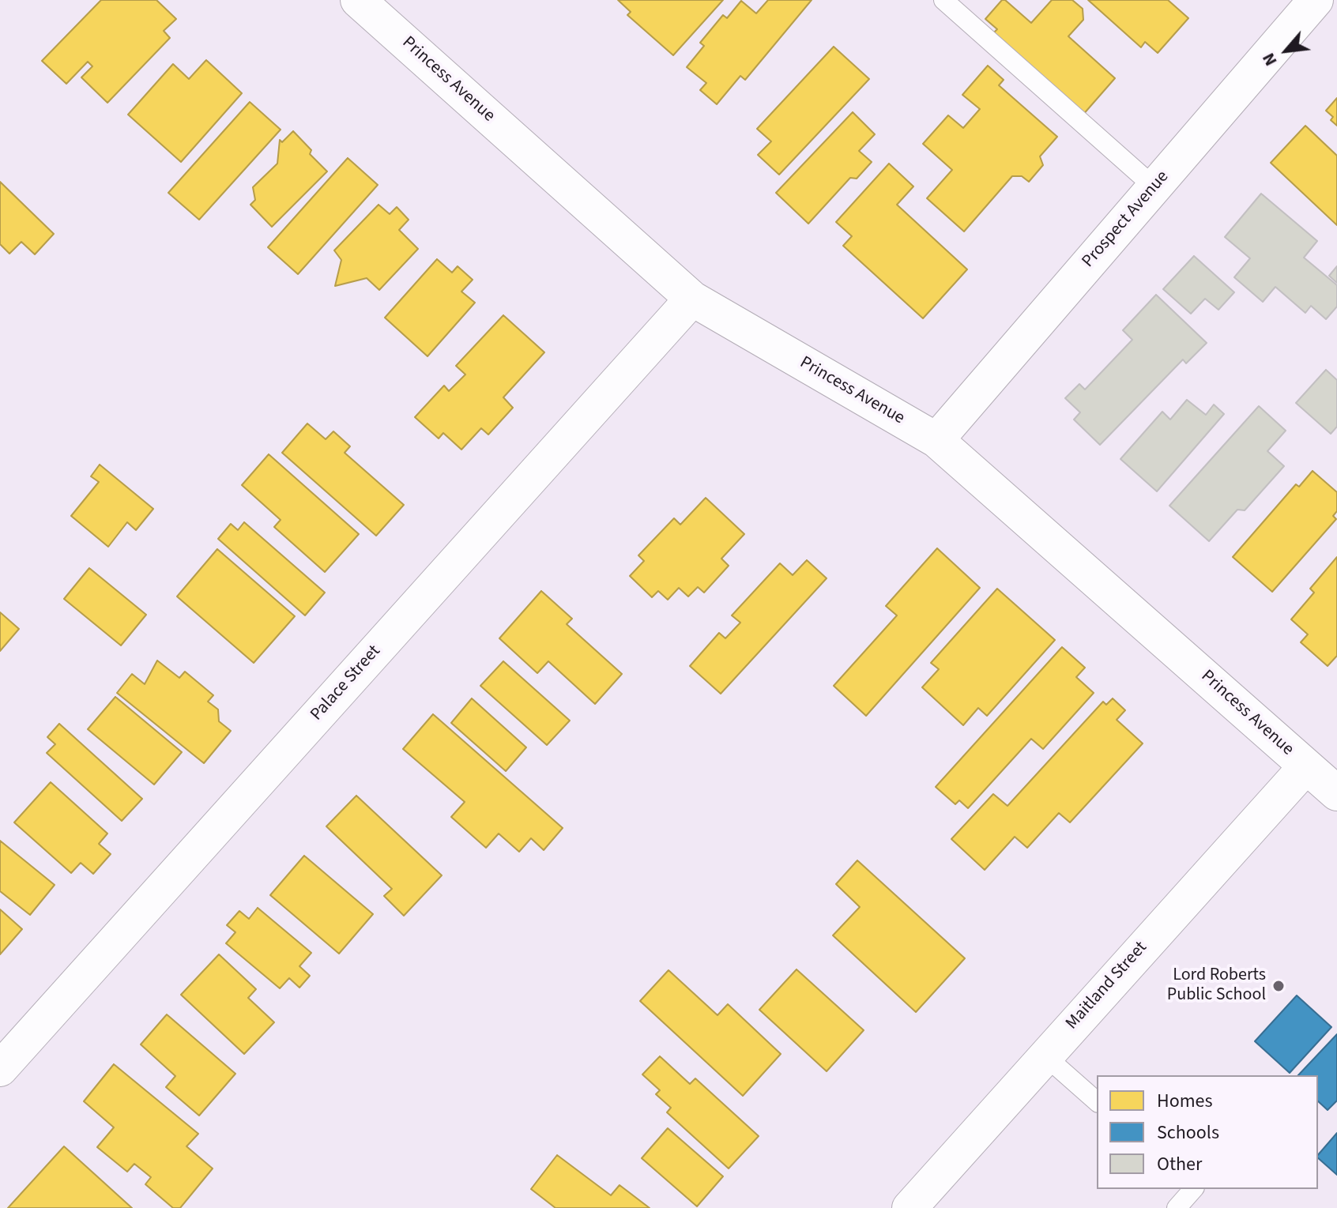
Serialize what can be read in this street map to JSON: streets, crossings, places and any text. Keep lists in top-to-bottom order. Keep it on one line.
{"streets":{"street":["Princess Avenue","Prospect Avenue","Palace Street","Maitland Street"]},"crossings":[["Princess Avenue","Prospect Avenue"],["Princess Avenue","Palace Street"],["Princess Avenue","Maitland Street"]],"places":["Lord Roberts Public School"],"legend":["Homes","Schools","Other"],"north":"bottom left"}
